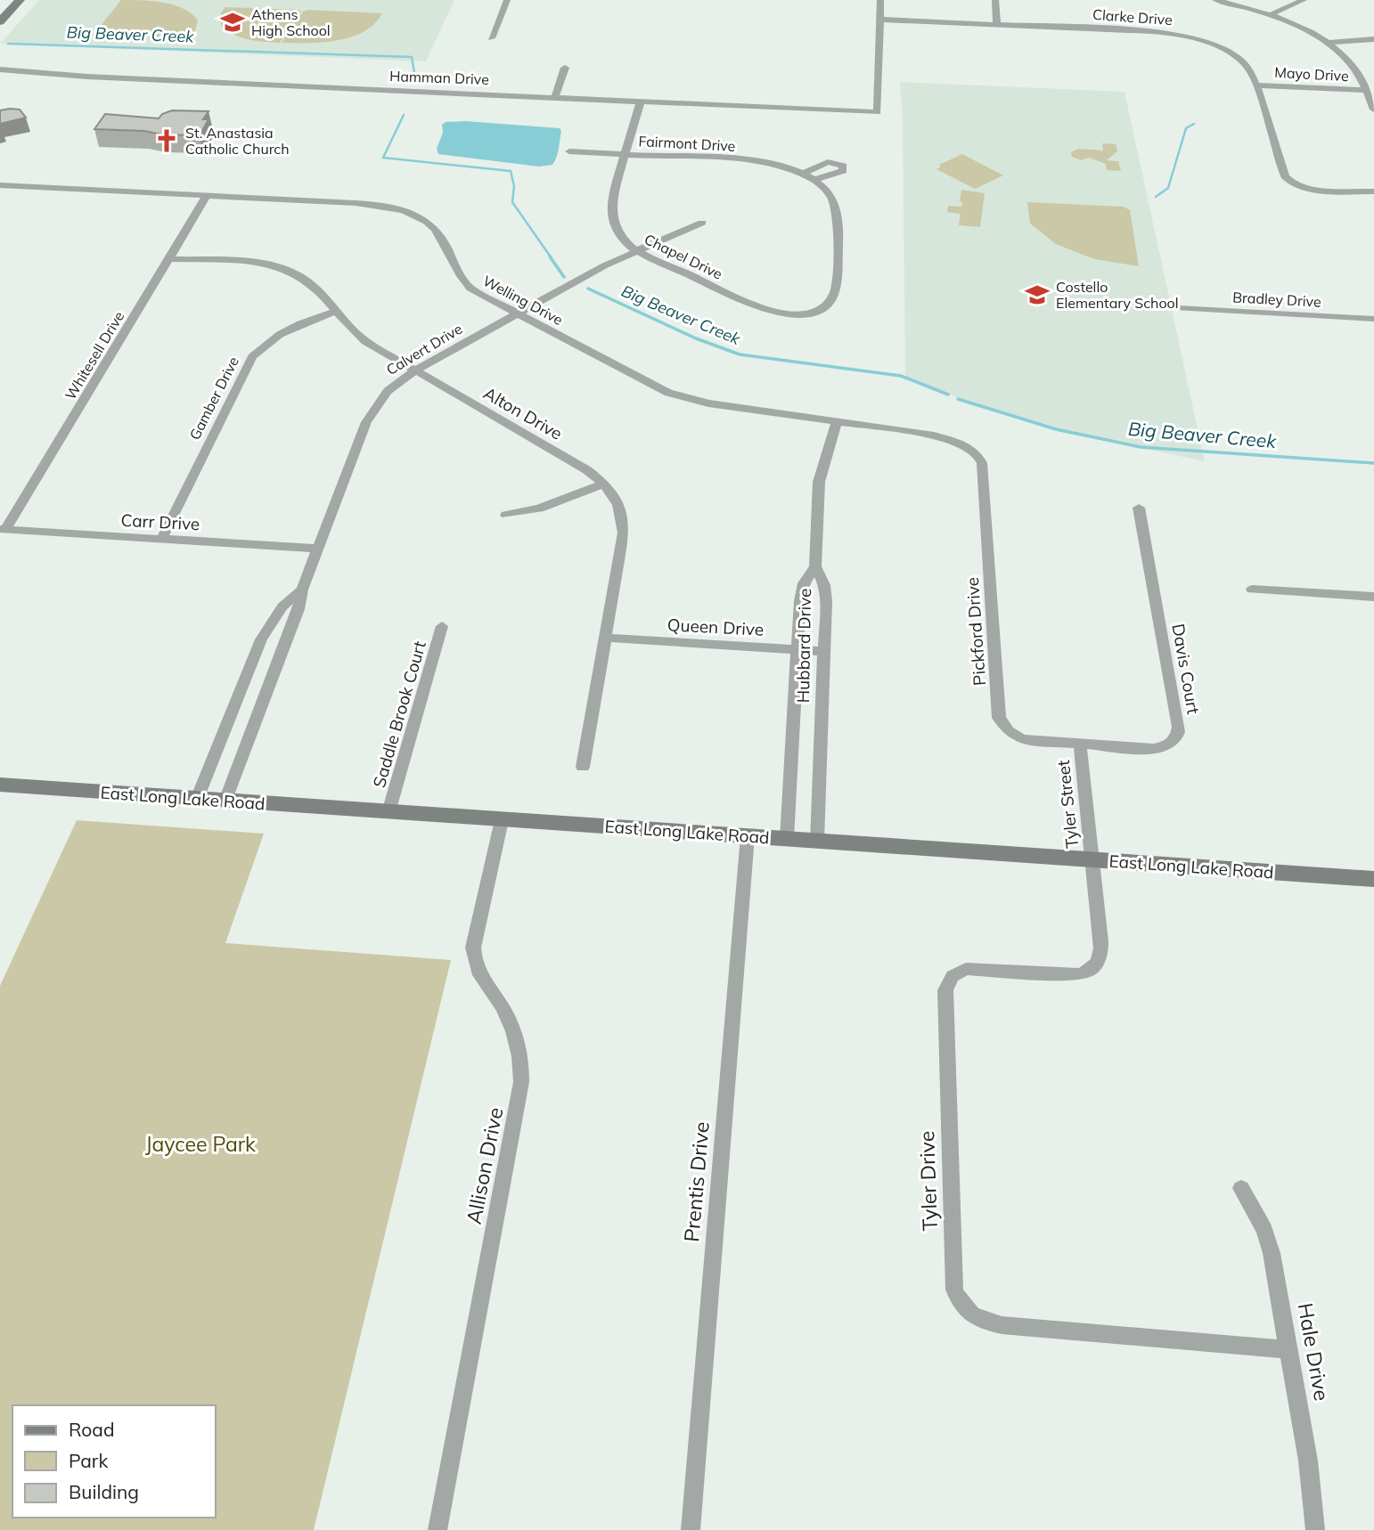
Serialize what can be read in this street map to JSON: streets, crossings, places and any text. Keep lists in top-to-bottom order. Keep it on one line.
{"streets":{"main road":["East Long Lake Road"],"street":["Clarke Drive","Mayo Drive","Hamman Drive","Fairmont Drive","Chapel Drive","Bradley Drive","Welling Drive","Calvert Drive","Whitesell Drive","Gamber Drive","Alton Drive","Carr Drive","Queen Drive","Pickford Drive","Hubbard Drive","Davis Court","Saddle Brook Court","Tyler Street","Allison Drive","Tyler Drive","Prentis Drive","Hale Drive"]},"crossings":[["Clarke Drive","Mayo Drive"],["Clarke Drive","Hamman Drive"],["Hamman Drive","Chapel Drive"],["Fairmont Drive","Chapel Drive"],["Chapel Drive","Calvert Drive"],["Welling Drive","Calvert Drive"],["Welling Drive","Whitesell Drive"],["Welling Drive","Pickford Drive"],["Welling Drive","Hubbard Drive"],["Calvert Drive","Alton Drive"],["Calvert Drive","Carr Drive"],["Calvert Drive","East Long Lake Road"],["Whitesell Drive","Alton Drive"],["Whitesell Drive","Carr Drive"],["Gamber Drive","Alton Drive"],["Gamber Drive","Carr Drive"],["Alton Drive","Queen Drive"],["Queen Drive","Hubbard Drive"],["Pickford Drive","Davis Court"],["Pickford Drive","Tyler Street"],["Hubbard Drive","East Long Lake Road"],["Davis Court","Tyler Street"],["Saddle Brook Court","East Long Lake Road"],["East Long Lake Road","Tyler Street"],["East Long Lake Road","Allison Drive"],["East Long Lake Road","Tyler Drive"],["East Long Lake Road","Prentis Drive"],["Tyler Street","Tyler Drive"],["Tyler Drive","Hale Drive"]],"water":["Big Beaver Creek"],"parks":["Jaycee Park"],"places":{"school or university":["Athens High School","Costello Elementary School"],"church":["St. Anastasia Catholic Church"]},"legend":["Road","Park","Building"]}
